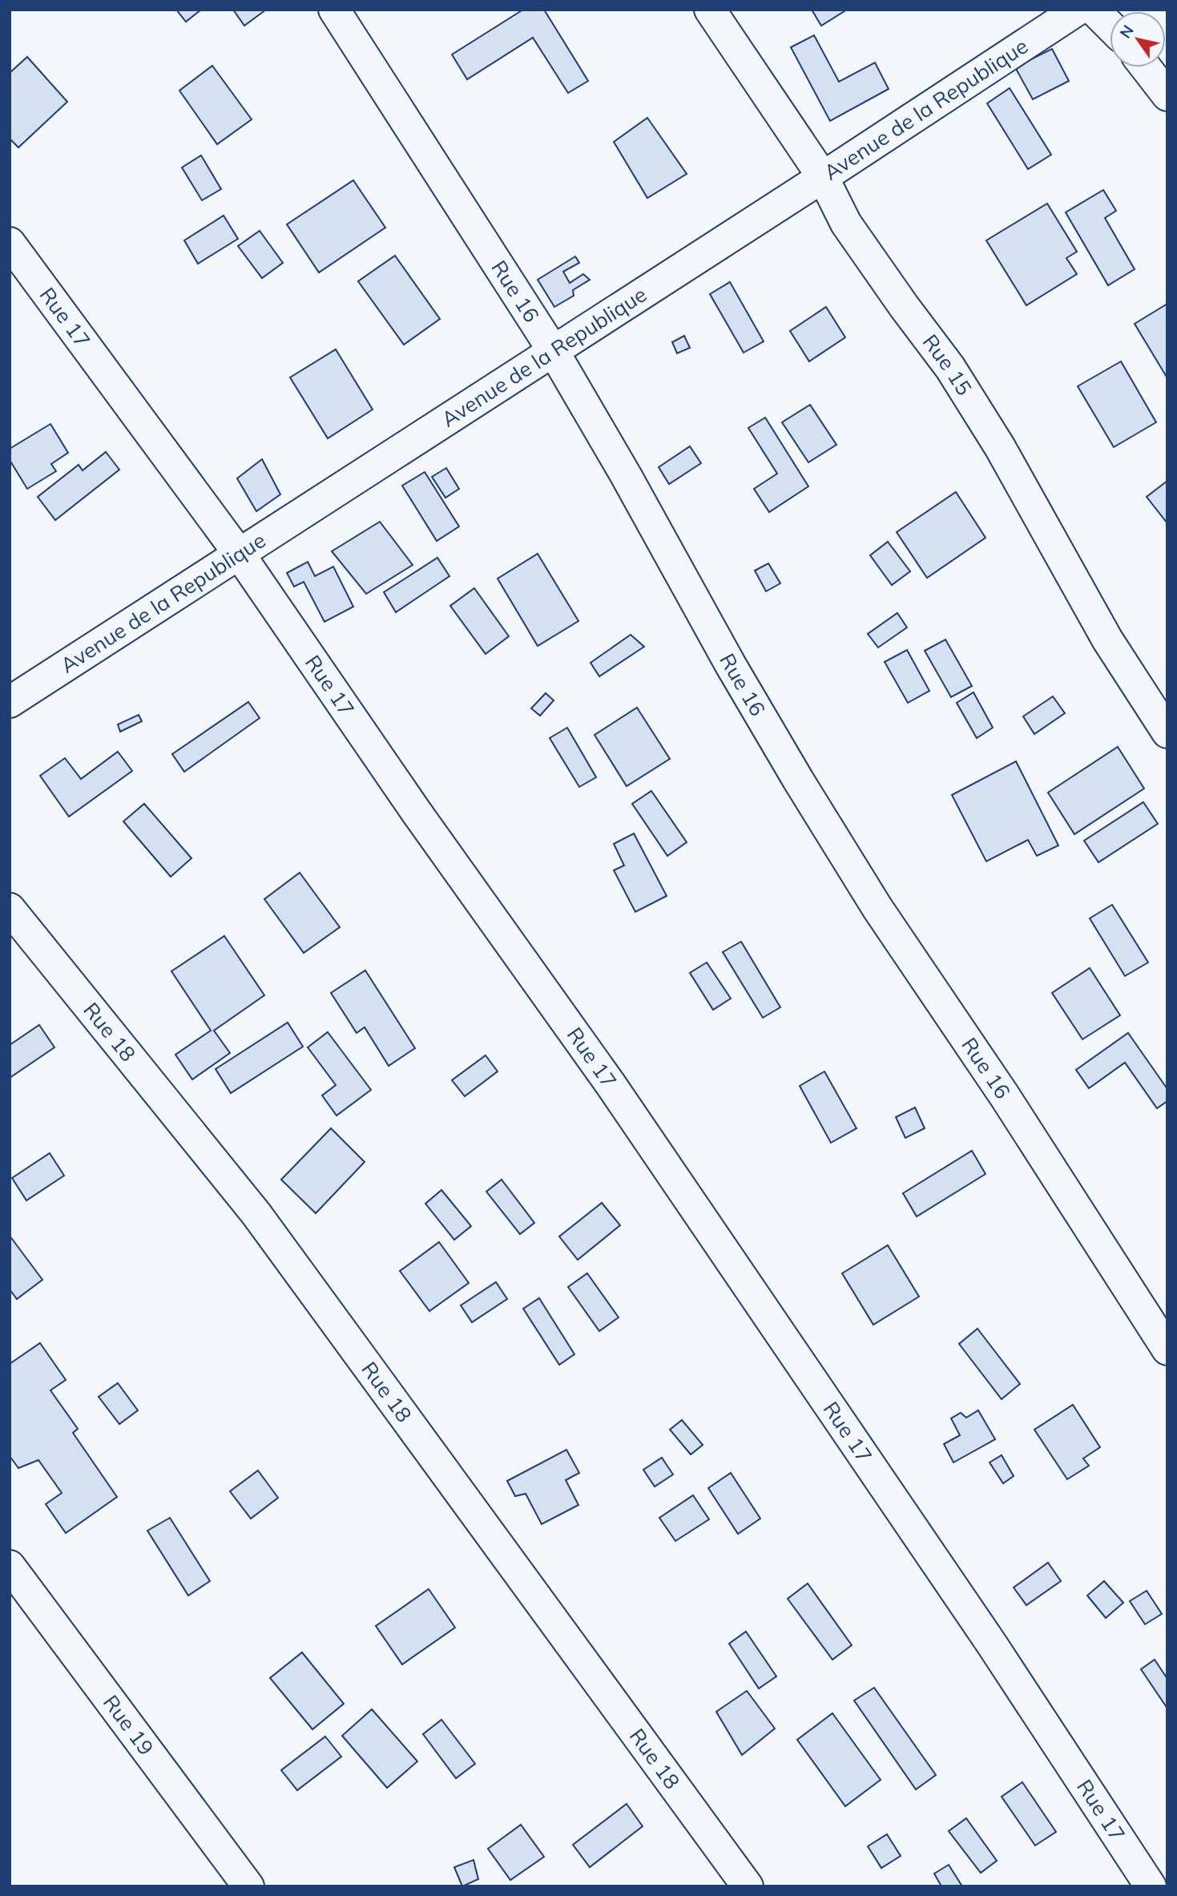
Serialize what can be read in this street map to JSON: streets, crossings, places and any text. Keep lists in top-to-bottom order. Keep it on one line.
{"streets":{"street":["Avenue de la Republique","Rue 16","Rue 17","Rue 15","Rue 18","Rue 19"]},"crossings":[["Avenue de la Republique","Rue 16"],["Avenue de la Republique","Rue 17"],["Avenue de la Republique","Rue 15"]],"north":"top left"}
